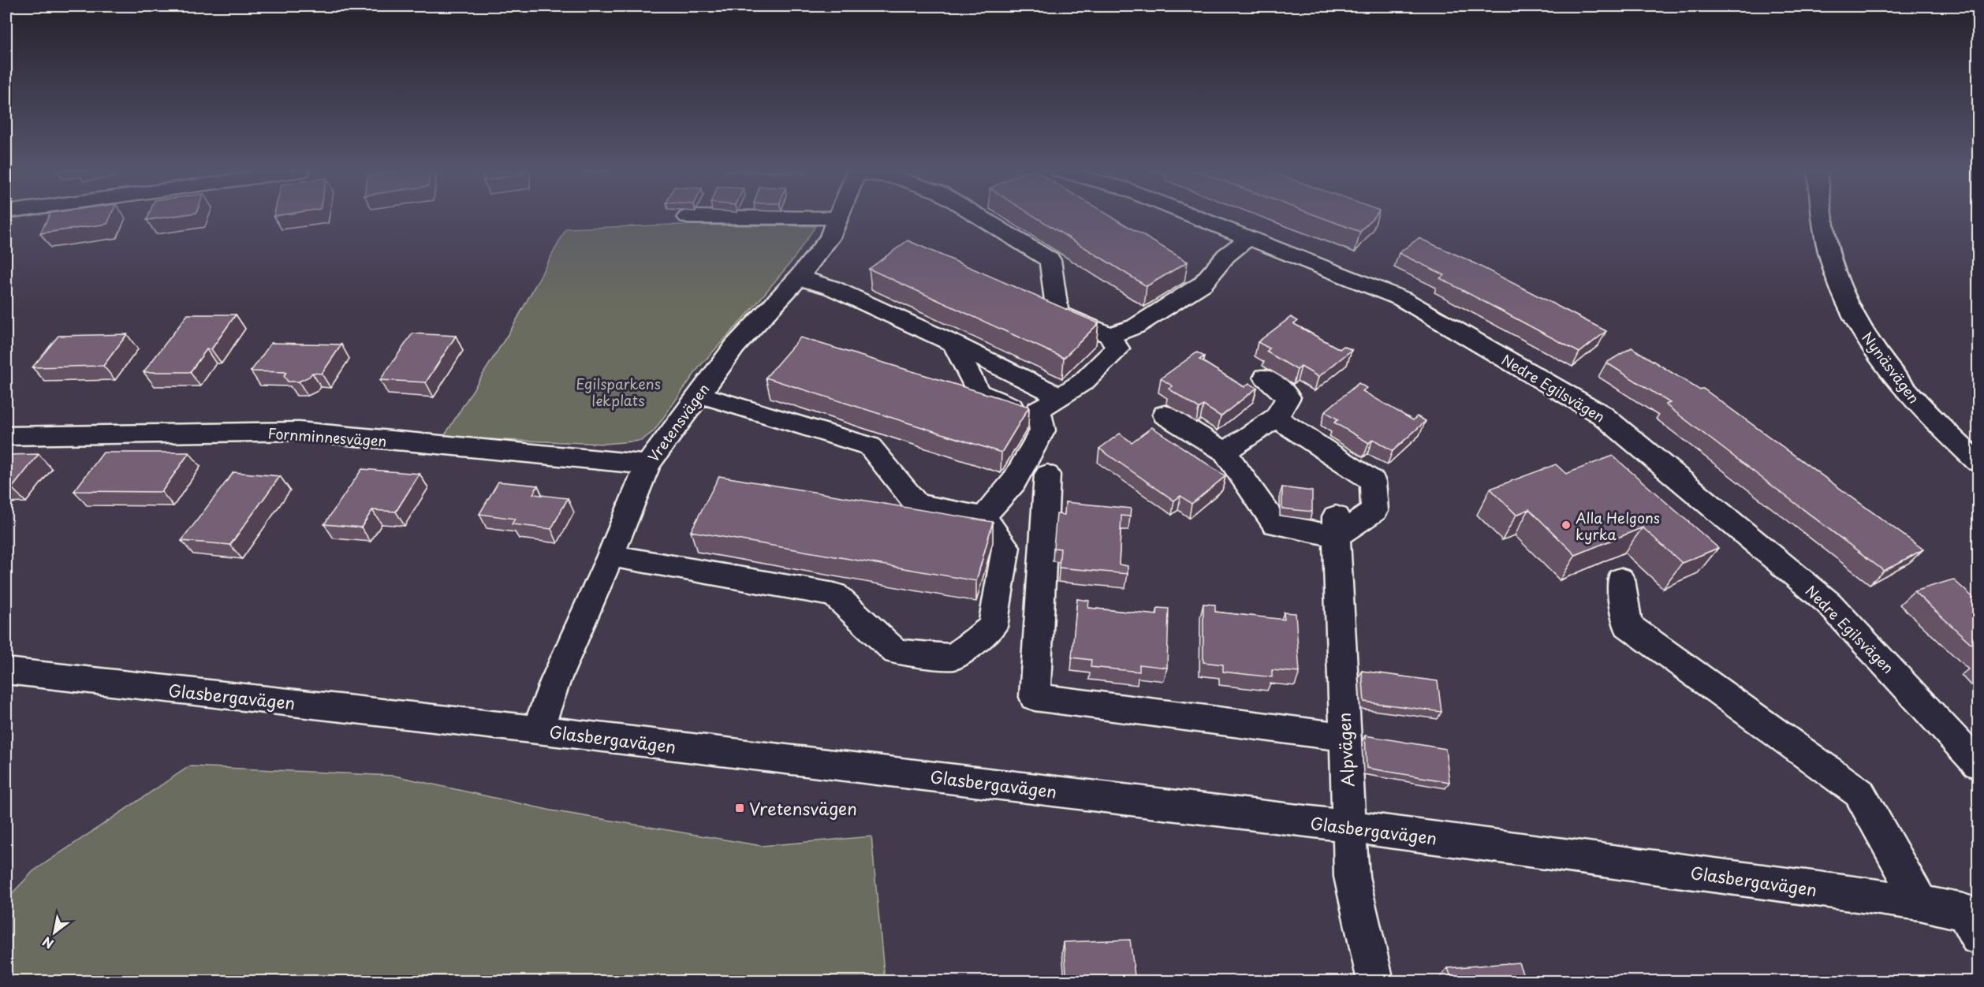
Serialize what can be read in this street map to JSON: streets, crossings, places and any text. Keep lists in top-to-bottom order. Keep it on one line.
{"streets":{"street":["Nynäsvägen","Nedre Egilsvägen","Vretensvägen","Fornminnesvägen","Glasbergavägen","Alpvägen"]},"crossings":[["Vretensvägen","Fornminnesvägen"],["Vretensvägen","Glasbergavägen"],["Glasbergavägen","Alpvägen"]],"parks":["Egilsparkens lekplats"],"places":{"other":["Alla Helgons kyrka"],"transit":["Vretensvägen"]},"north":"bottom left"}
